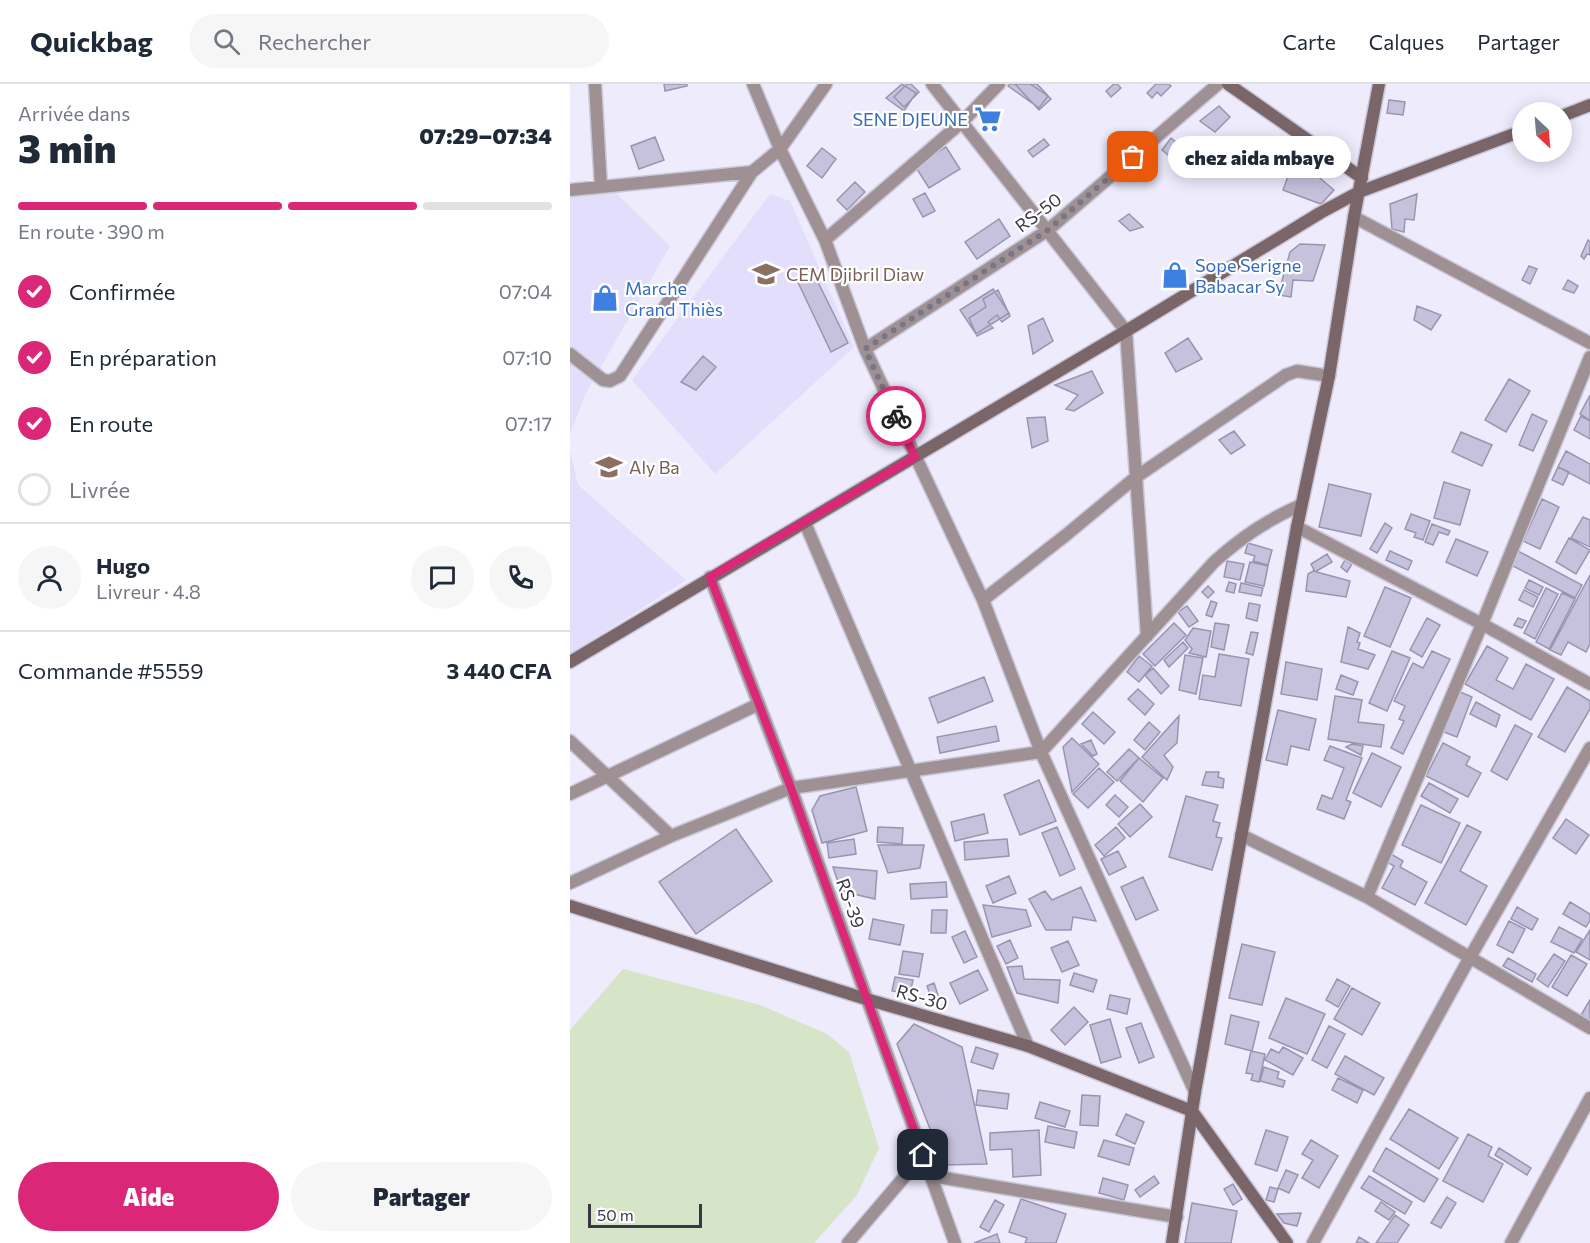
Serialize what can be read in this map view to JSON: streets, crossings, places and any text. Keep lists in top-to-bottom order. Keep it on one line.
{"streets":{"street":["RS-50","RS-39","RS-30"]},"crossings":[["RS-39","RS-30"]],"places":{"supermarket":["SENE DJEUNE"],"other":["chez aida mbaye"],"school or university":["CEM Djibril Diaw","Aly Ba"],"shop":["Sope Serigne Babacar Sy","Marche Grand Thiès"]},"scale_bar":"50 m","north":"bottom right","page":{"header":"Quickbag","search":"Rechercher","nav":["Carte","Calques","Partager"],"heading":["3 min","Arrivée dans","07:29–07:34"],"panel":["Hugo","Livreur · 4.8","Commande #5559","3 440 CFA"],"bubble":"chez aida mbaye","bar":"En route · 390 m","list":[["Confirmée","07:04"],["En préparation","07:10"],["En route","07:17"],"Livrée"],"buttons":["Aide","Partager"],"scale":"50 m"}}
